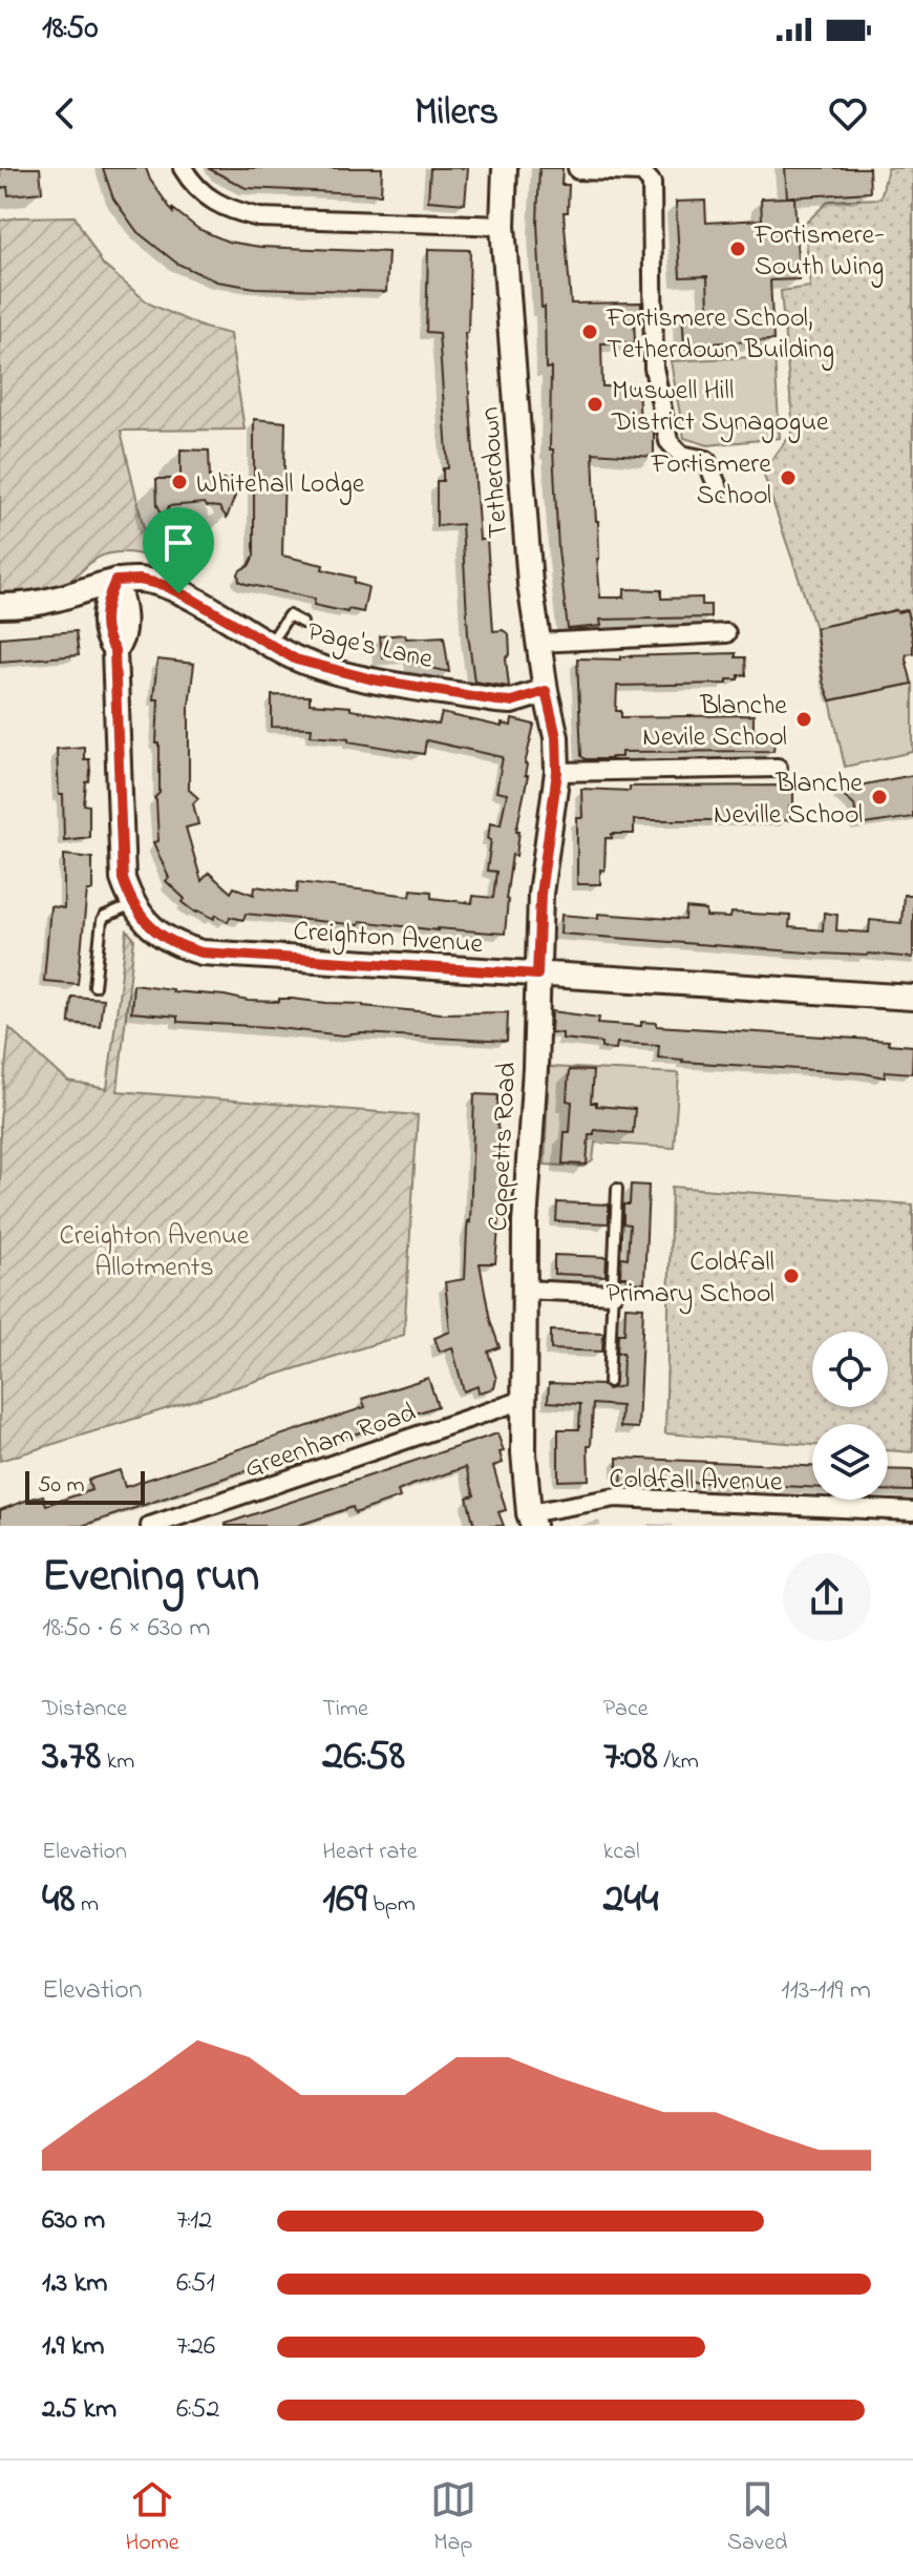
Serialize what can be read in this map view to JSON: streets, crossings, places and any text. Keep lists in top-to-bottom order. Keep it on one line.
{"streets":{"street":["Tetherdown","Page's Lane","Creighton Avenue","Coppetts Road","Greenham Road","Coldfall Avenue"]},"crossings":[["Tetherdown","Page's Lane"],["Tetherdown","Coppetts Road"],["Page's Lane","Creighton Avenue"],["Creighton Avenue","Coppetts Road"],["Coppetts Road","Greenham Road"],["Coppetts Road","Coldfall Avenue"]],"parks":["Creighton Avenue Allotments"],"places":["Fortismere- South Wing","Fortismere School, Tetherdown Building","Muswell Hill District Synagogue","Fortismere School","Whitehall Lodge","Blanche Nevile School","Blanche Neville School","Coldfall Primary School"],"scale_bar":"50 m","page":{"status":"18:50","header":"Milers","scale":"50 m","heading":["Evening run","18:50 · 6 × 630 m"],"stats":[["Distance","3.78 km"],["Time","26:58"],["Pace","7:08 /km"],["Elevation","48 m"],["Heart rate","169 bpm"],["kcal","244"]],"chart":["Elevation","113–119 m"],"list":[{"name":"630 m","note":"7:12"},{"name":"1.3 km","note":"6:51"},{"name":"1.9 km","note":"7:26"},{"name":"2.5 km","note":"6:52"}],"tabs":["Home","Map","Saved"]}}
